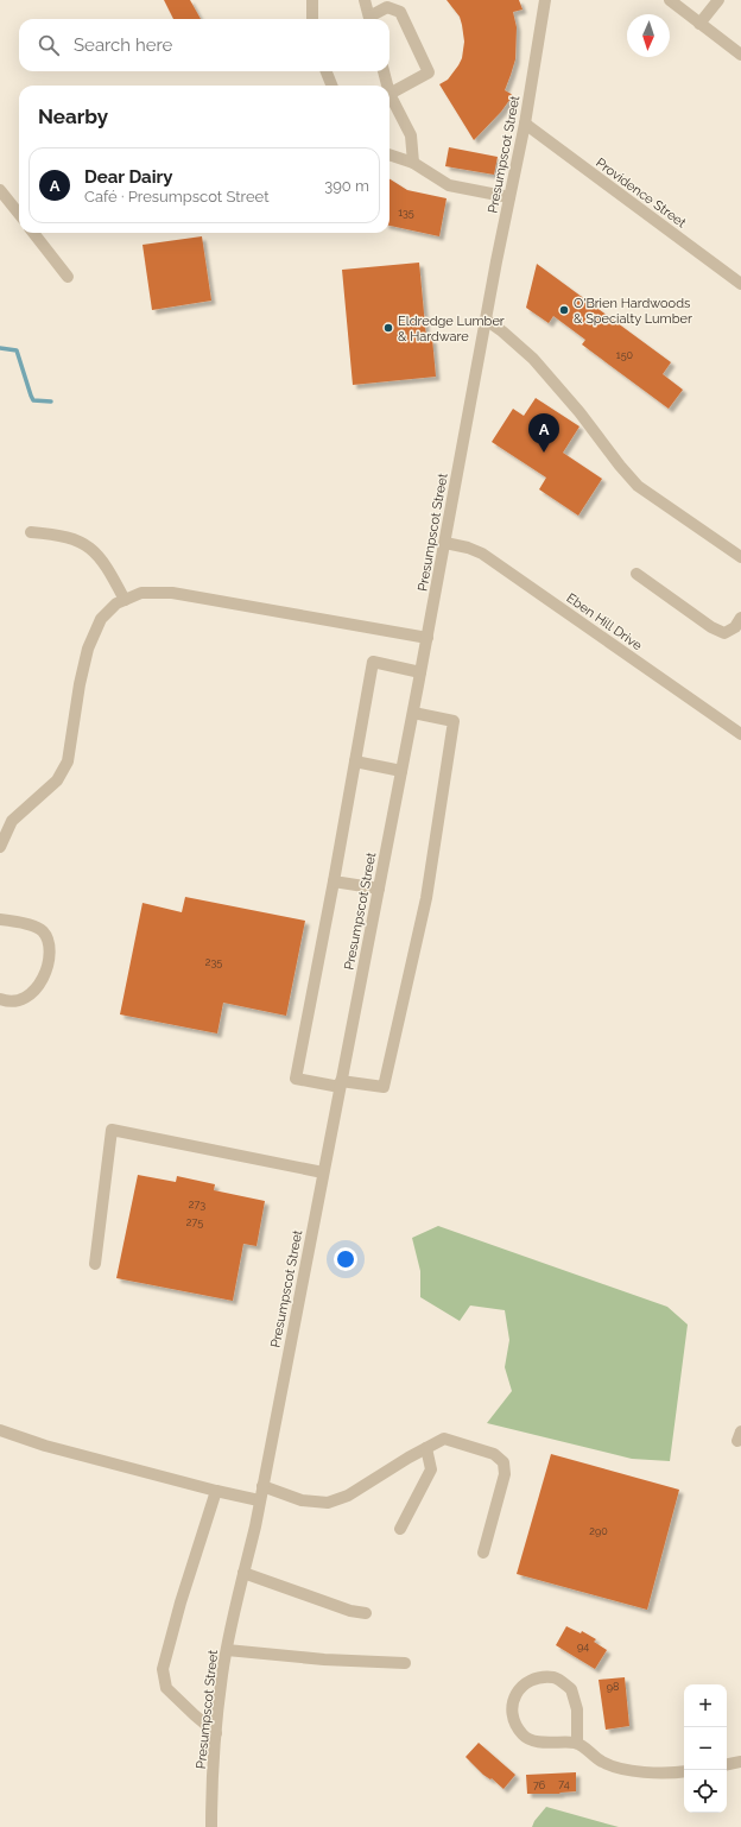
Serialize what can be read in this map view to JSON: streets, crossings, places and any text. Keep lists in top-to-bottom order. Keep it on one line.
{"streets":{"street":["Presumpscot Street","Providence Street","Eben Hill Drive"]},"crossings":[["Presumpscot Street","Providence Street"],["Presumpscot Street","Eben Hill Drive"]],"places":["O'Brien Hardwoods & Specialty Lumber","Eldredge Lumber & Hardware"],"house_numbers":["135","150","235","273","275","290","94","98","74","76"],"north":"bottom","page":{"search":"Search here","heading":"Nearby","list":[{"mark":"A","name":"Dear Dairy","note":"Café · Presumpscot Street","value":"390 m"}],"pins":"A","map_buttons":["+","−"]}}
